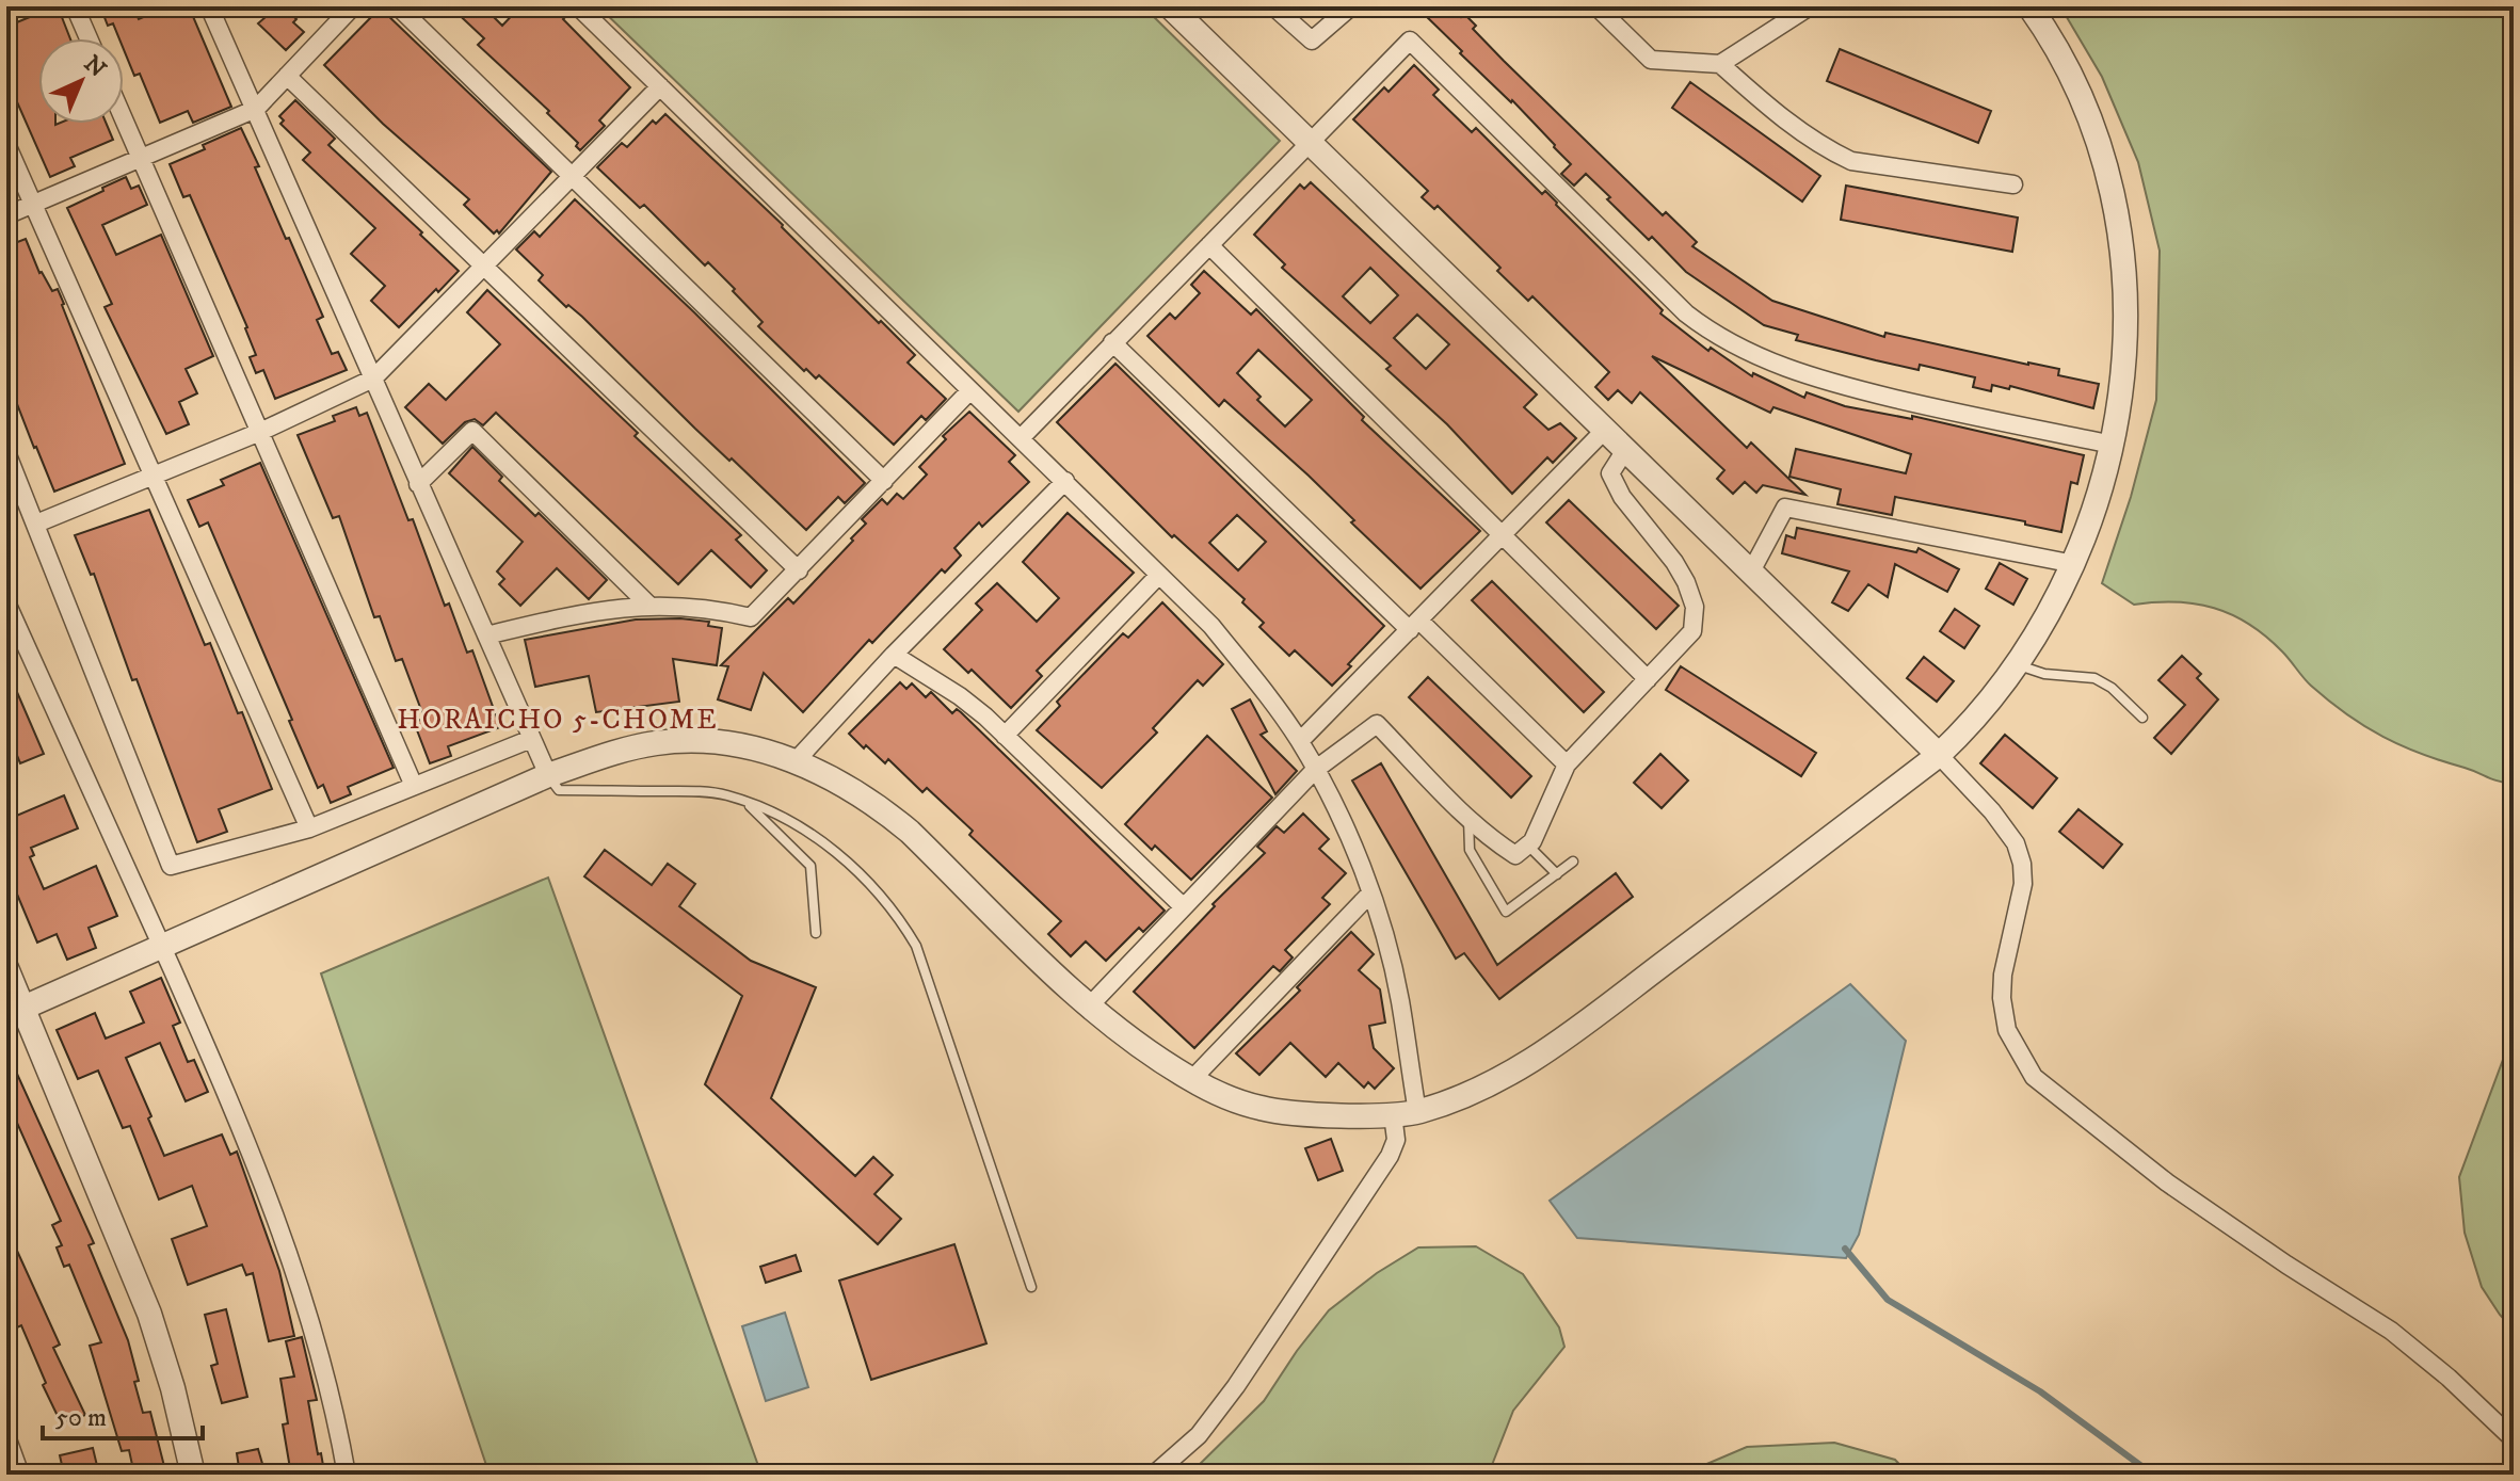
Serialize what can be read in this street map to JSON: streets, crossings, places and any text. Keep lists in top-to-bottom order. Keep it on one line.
{"districts":["HORAICHO 5-CHOME"],"scale_bar":"50 m","north":"top right"}
